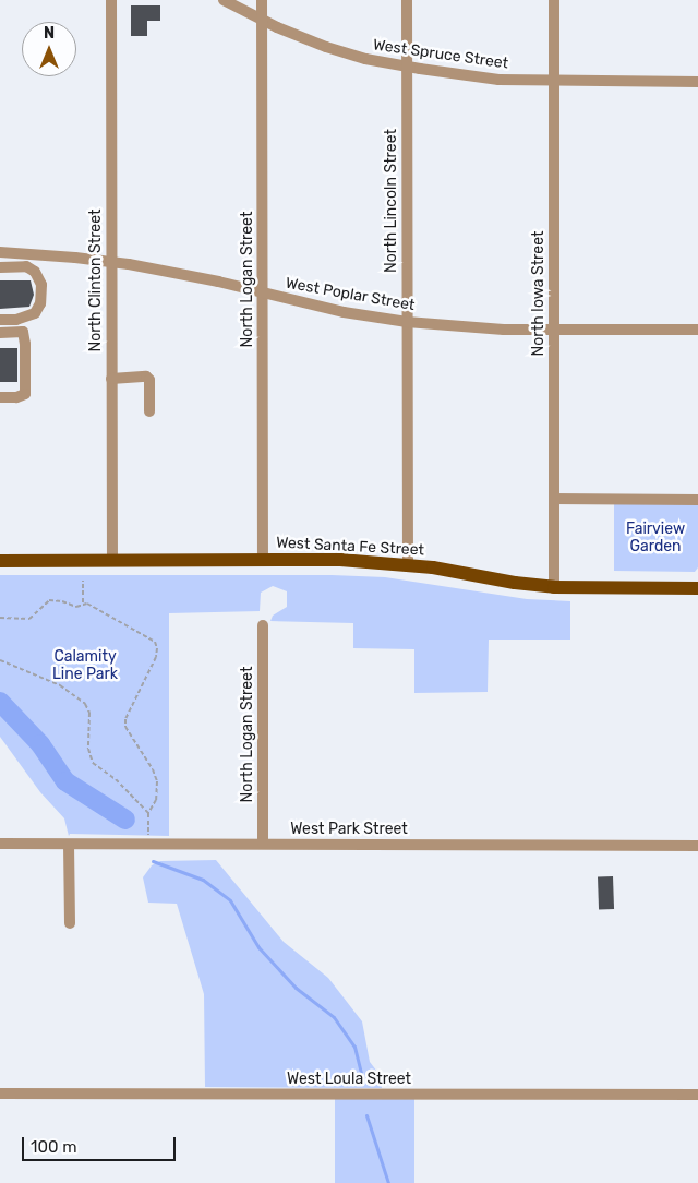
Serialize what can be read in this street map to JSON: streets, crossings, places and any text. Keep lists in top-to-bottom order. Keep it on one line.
{"streets":{"main road":["West Santa Fe Street"],"street":["West Spruce Street","North Lincoln Street","North Logan Street","North Clinton Street","North Iowa Street","West Poplar Street","West Park Street","West Loula Street"]},"crossings":[["West Spruce Street","North Lincoln Street"],["West Spruce Street","North Logan Street"],["West Spruce Street","North Iowa Street"],["North Lincoln Street","West Poplar Street"],["North Lincoln Street","West Santa Fe Street"],["North Logan Street","West Poplar Street"],["North Logan Street","West Santa Fe Street"],["North Logan Street","West Park Street"],["North Clinton Street","West Poplar Street"],["North Clinton Street","West Santa Fe Street"],["North Iowa Street","West Poplar Street"],["North Iowa Street","West Santa Fe Street"]],"parks":["Fairview Garden","Calamity Line Park"],"scale_bar":"100 m","north":"top"}
